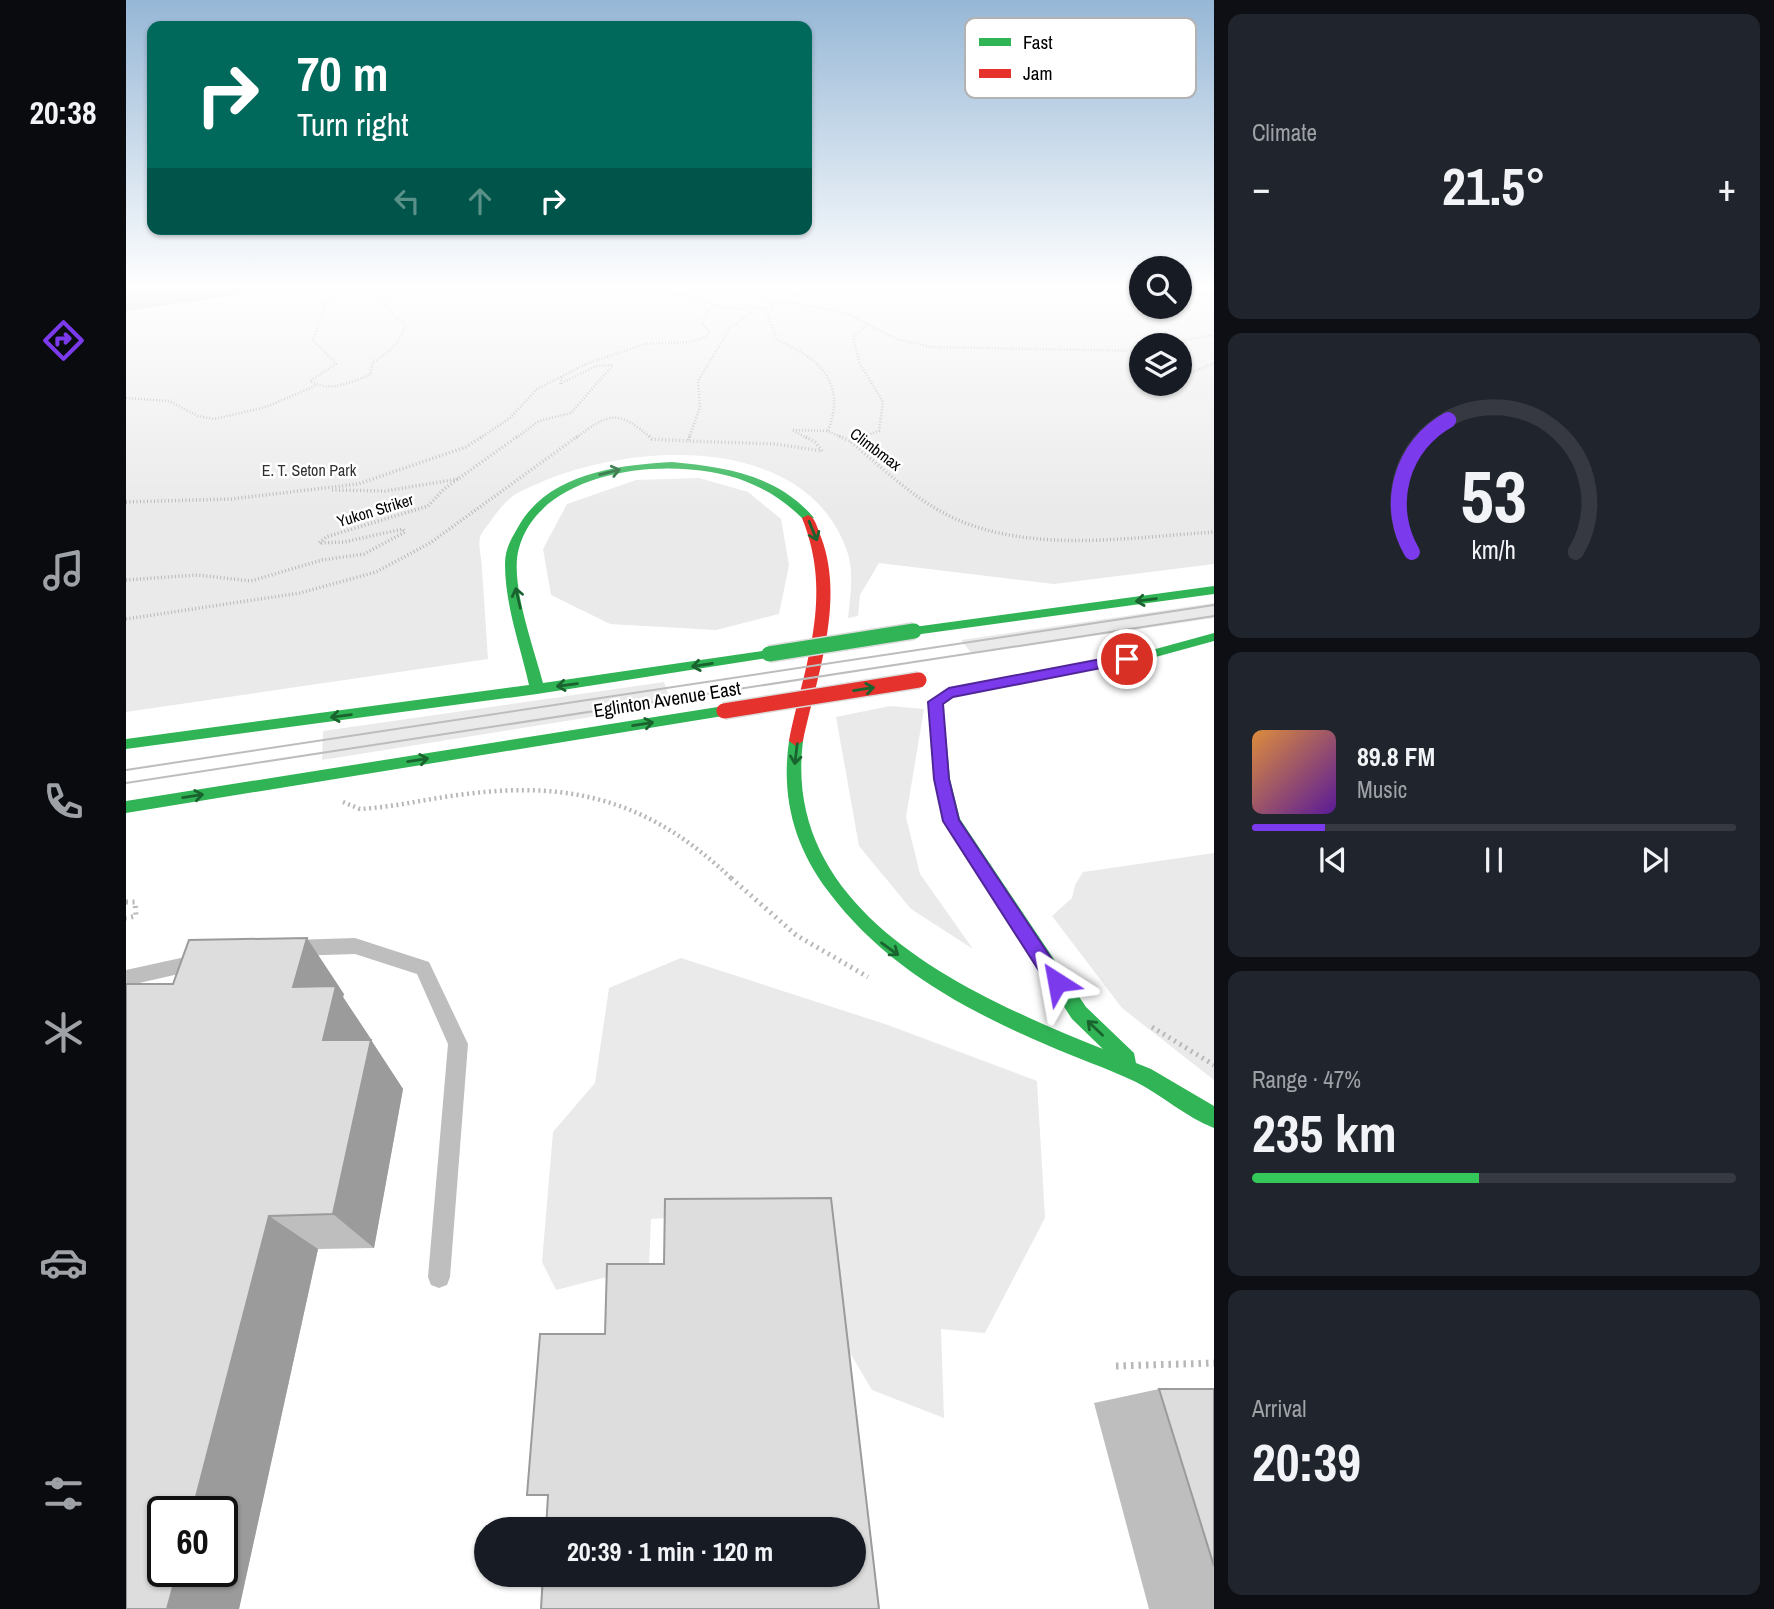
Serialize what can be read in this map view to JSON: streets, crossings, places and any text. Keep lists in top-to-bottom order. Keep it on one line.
{"streets":{"main road":["Eglinton Avenue East"],"path":["Climbmax","Yukon Striker"]},"parks":["E. T. Seton Park"],"legend":["Fast","Jam"],"page":{"tabs":"20:38","tile":["Climate",["Range · 47%","235 km"],["Arrival","20:39"]],"turn":["70 m","Turn right"],"heat":["−","21.5°","+"],"song":["89.8 FM","Music"],"limit":"60","trip":"20:39 · 1 min · 120 m","gauge":["53","km/h"]}}
